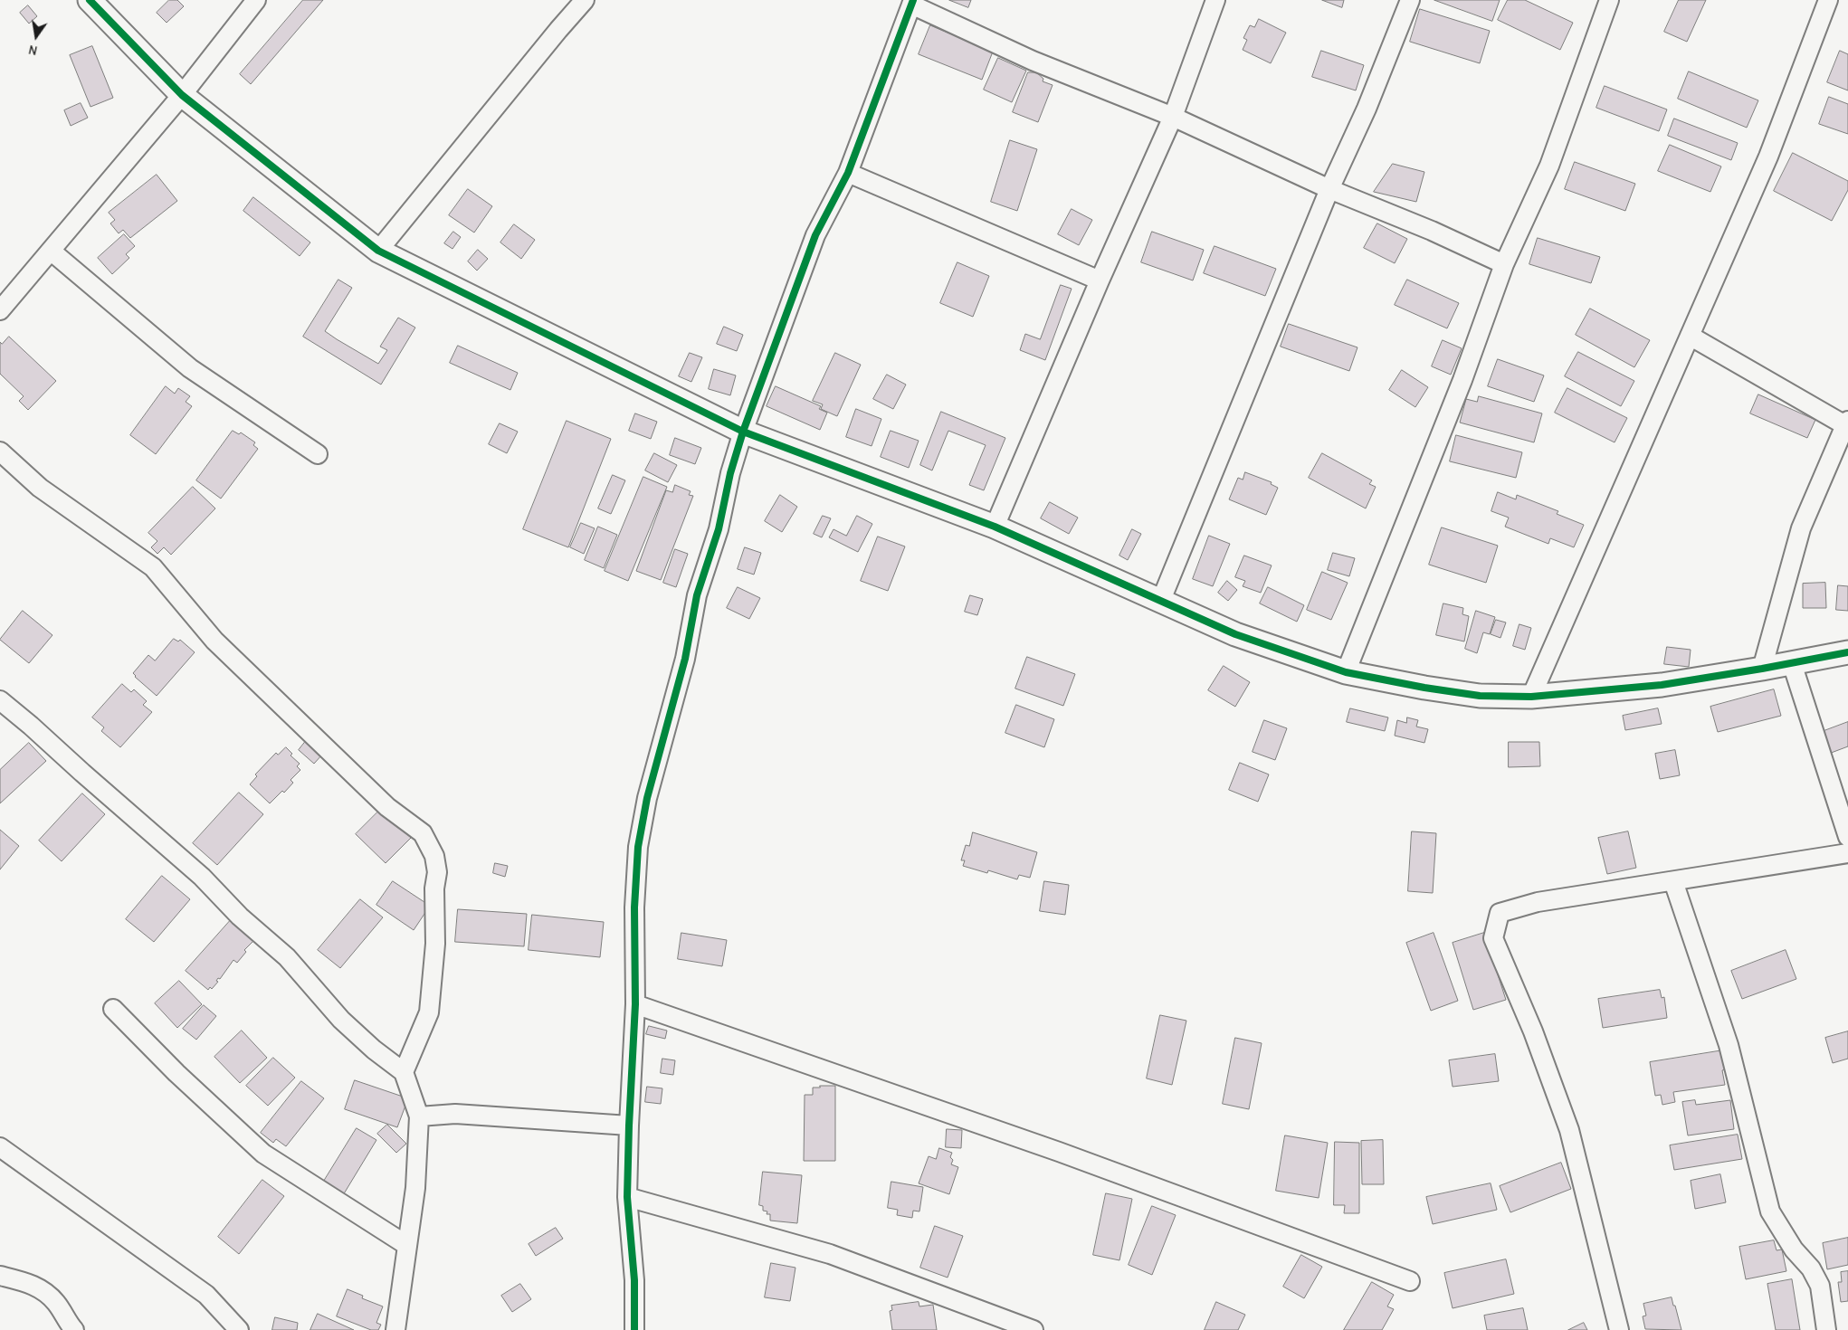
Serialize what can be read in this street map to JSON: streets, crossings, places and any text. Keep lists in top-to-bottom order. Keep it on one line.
{"north":"bottom"}
